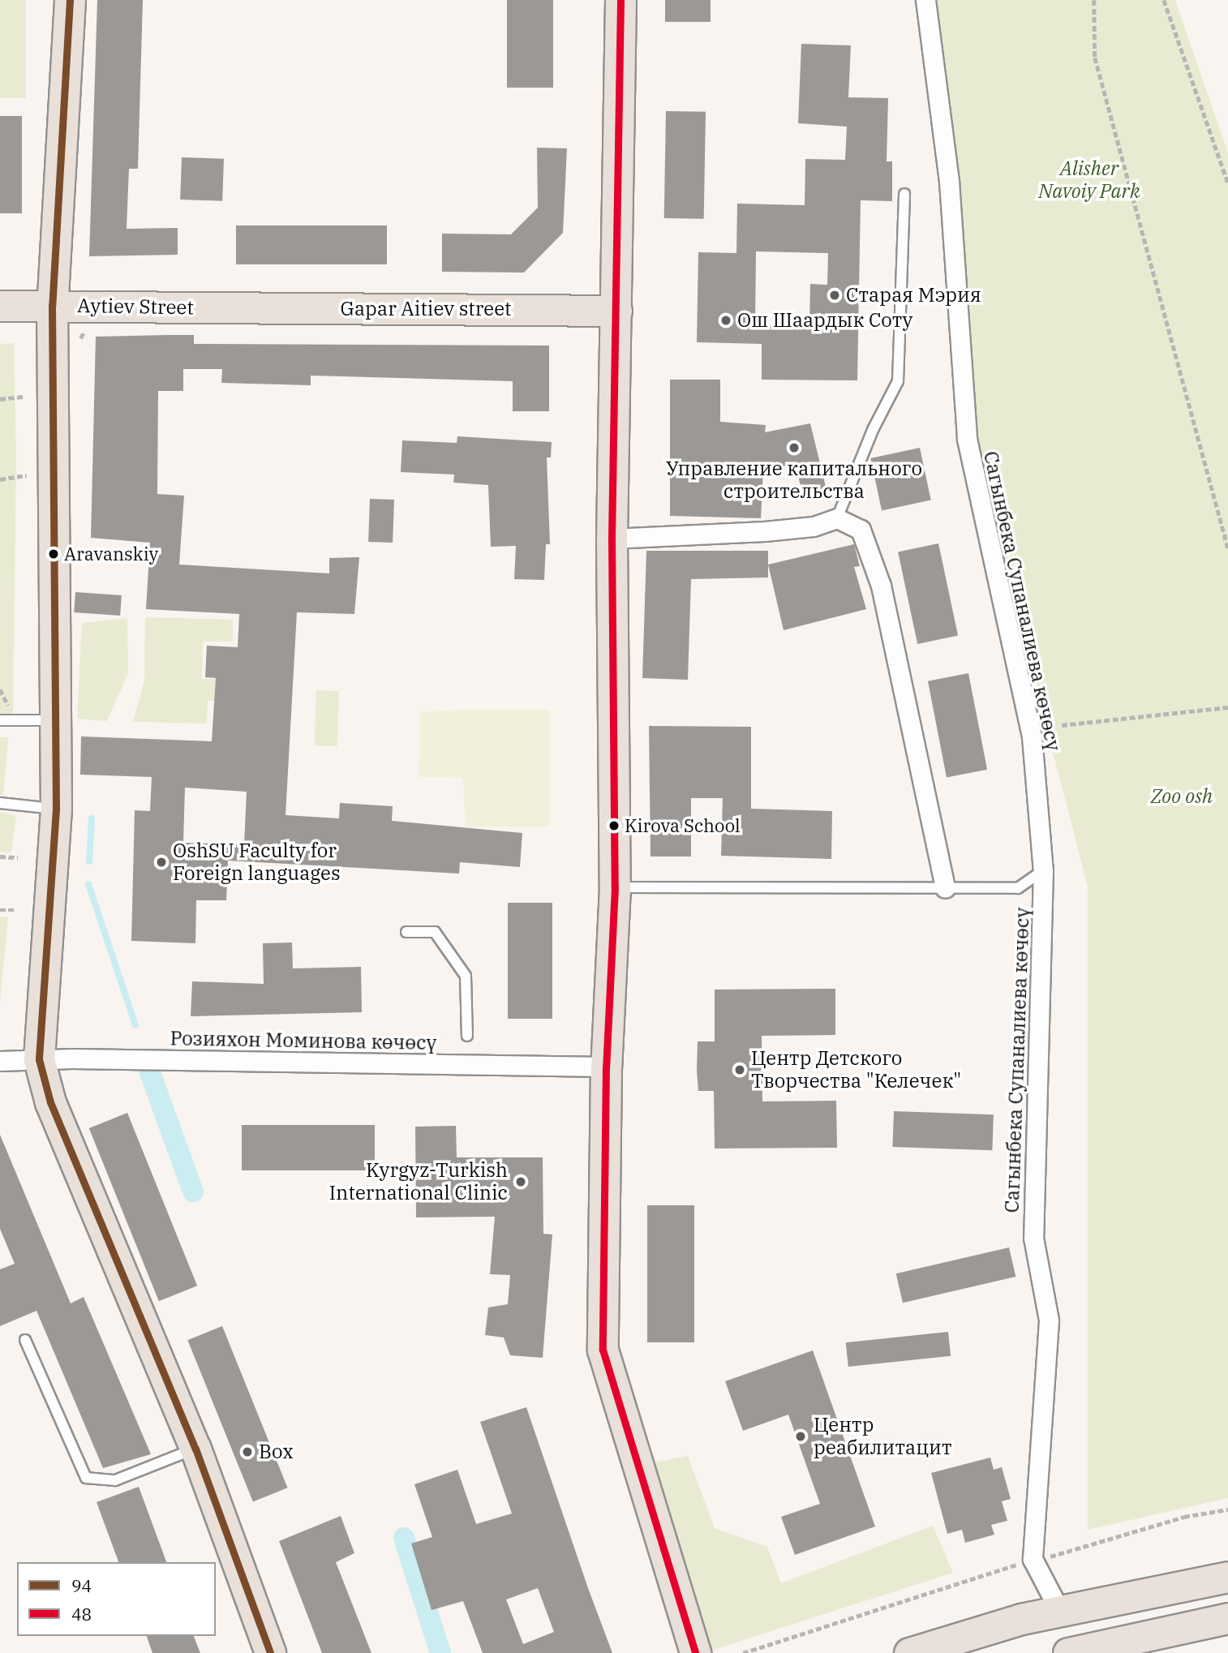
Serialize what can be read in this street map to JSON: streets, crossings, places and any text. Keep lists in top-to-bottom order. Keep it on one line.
{"streets":{"main road":["Aytiev Street","Gapar Aitiev street"],"street":["Сагынбека Супаналиева көчөсү","Розияхон Моминова көчөсү"]},"crossings":[["Aytiev Street","Gapar Aitiev street"]],"parks":["Alisher Navoiy Park","Zoo osh"],"places":["Старая Мэрия","Ош Шаардык Соту","Управление капитального строительства","Aravanskiy","Kirova School","OshSU Faculty for Foreign languages","Центр Детского Творчества \"Келечек\"","Kyrgyz-Turkish International Clinic","Центр реабилитацит","Box"],"lines":["transit line 94","transit line 48"],"legend":["94","48"]}
